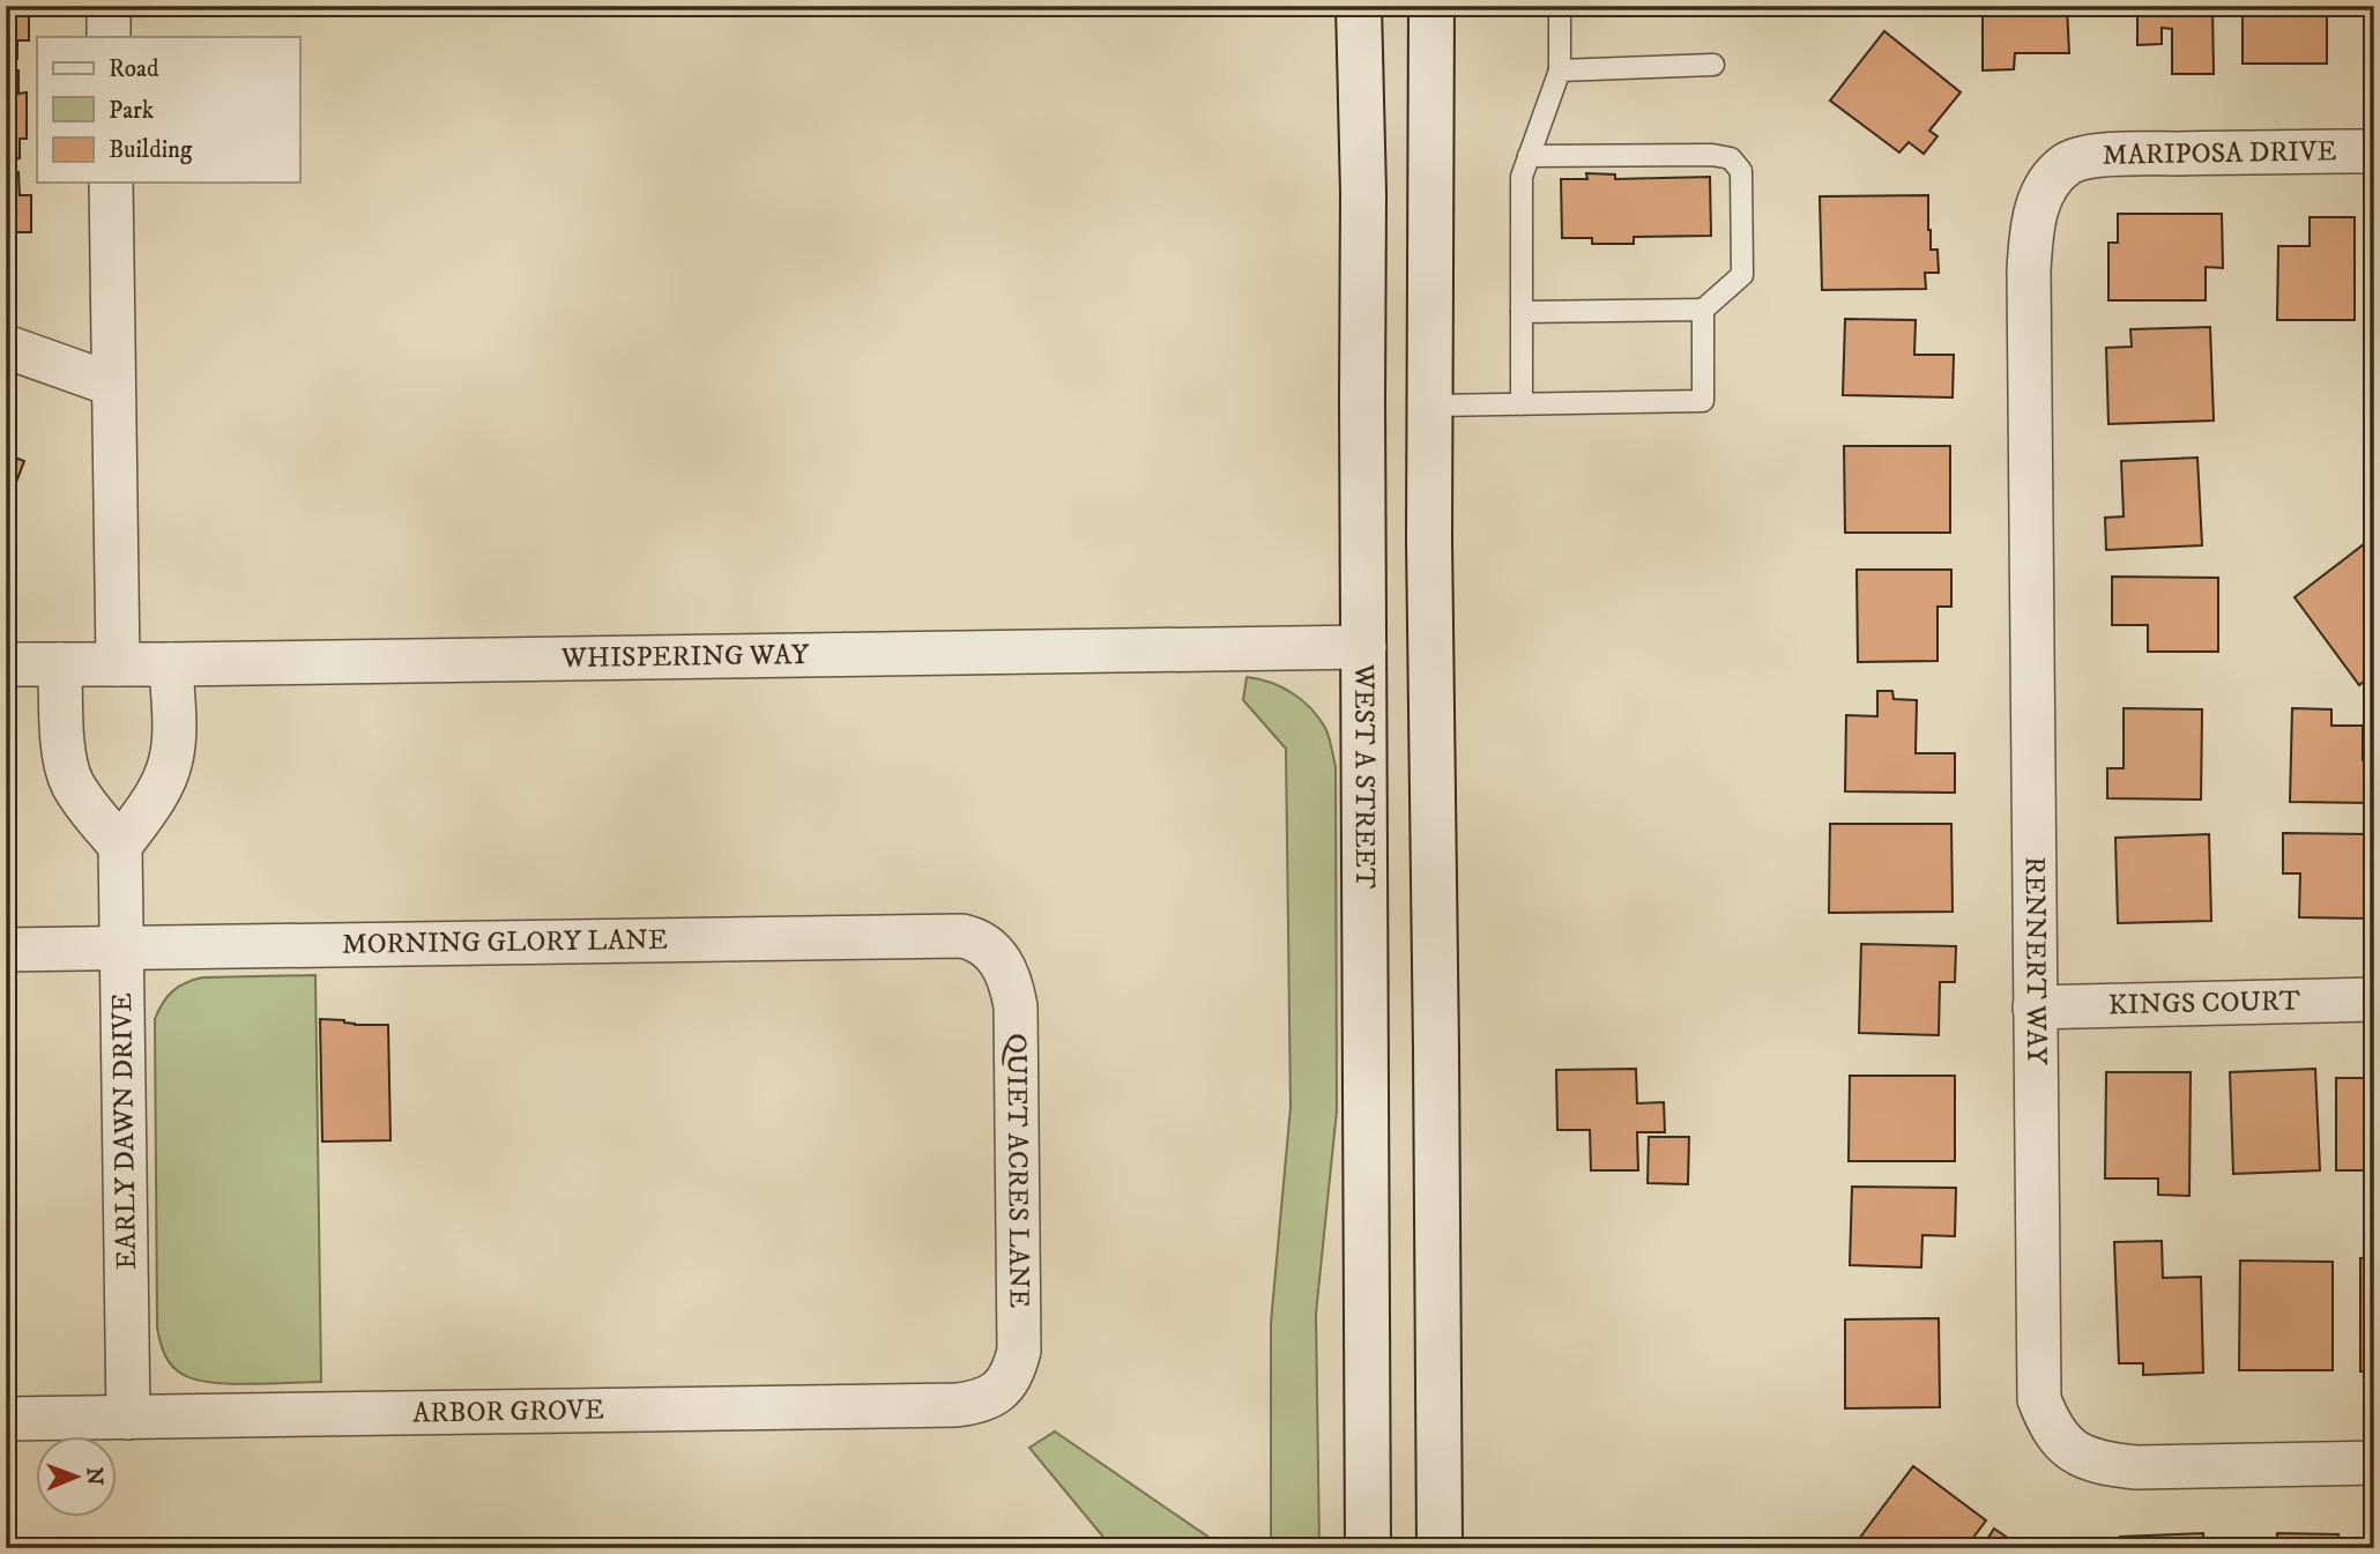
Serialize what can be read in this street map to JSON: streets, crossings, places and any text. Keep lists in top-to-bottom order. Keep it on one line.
{"streets":{"main road":["WEST A STREET"],"street":["MARIPOSA DRIVE","WHISPERING WAY","MORNING GLORY LANE","RENNERT WAY","KINGS COURT","EARLY DAWN DRIVE","QUIET ACRES LANE","ARBOR GROVE"]},"crossings":[["MARIPOSA DRIVE","RENNERT WAY"],["WHISPERING WAY","WEST A STREET"],["MORNING GLORY LANE","EARLY DAWN DRIVE"],["MORNING GLORY LANE","QUIET ACRES LANE"],["RENNERT WAY","KINGS COURT"],["EARLY DAWN DRIVE","ARBOR GROVE"],["QUIET ACRES LANE","ARBOR GROVE"]],"legend":["Road","Park","Building"],"north":"right"}
